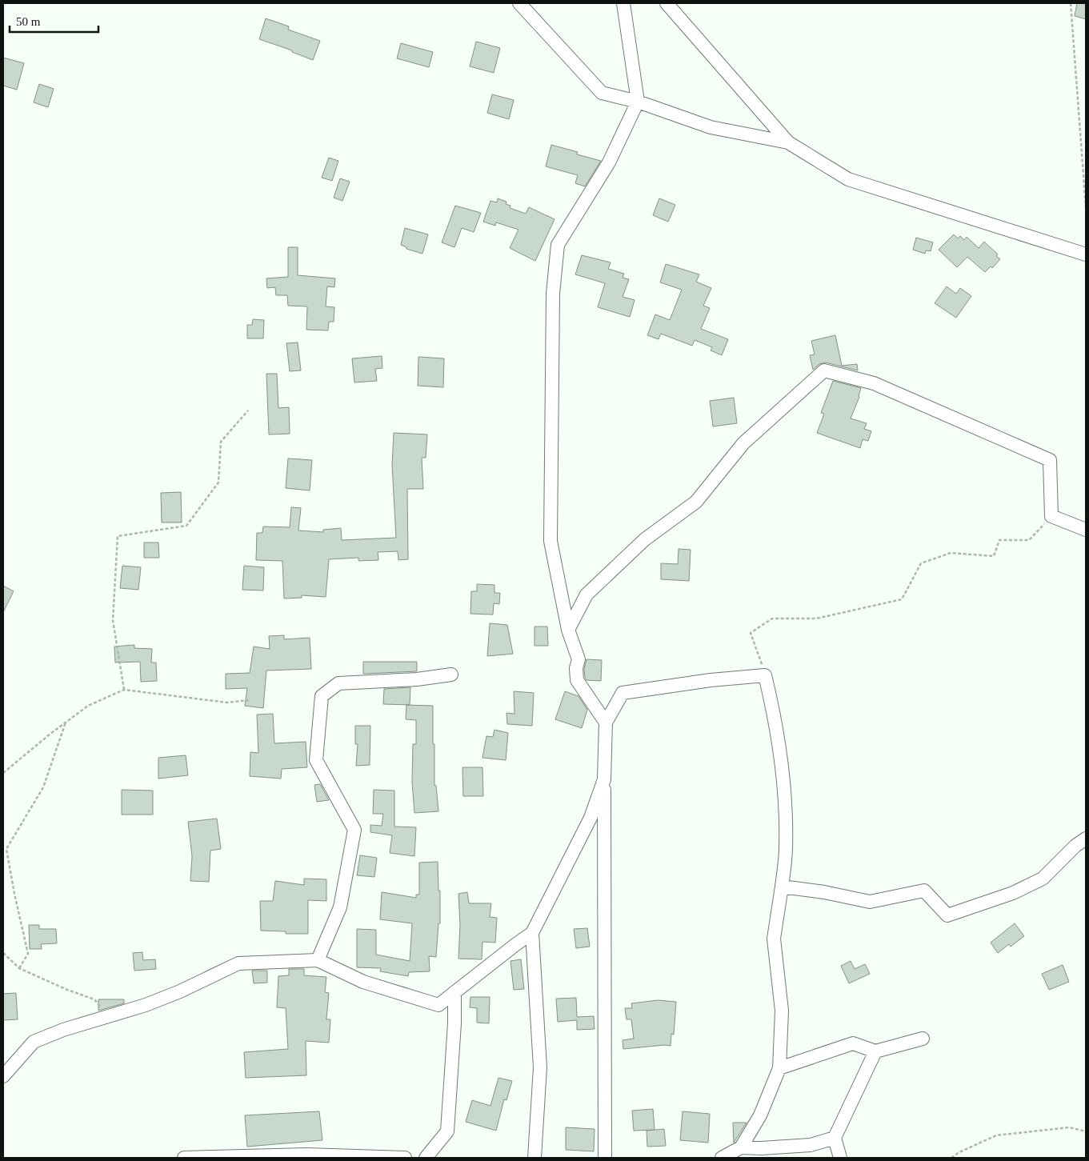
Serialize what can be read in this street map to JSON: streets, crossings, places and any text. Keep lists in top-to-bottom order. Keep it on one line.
{"scale_bar":"50 m"}
